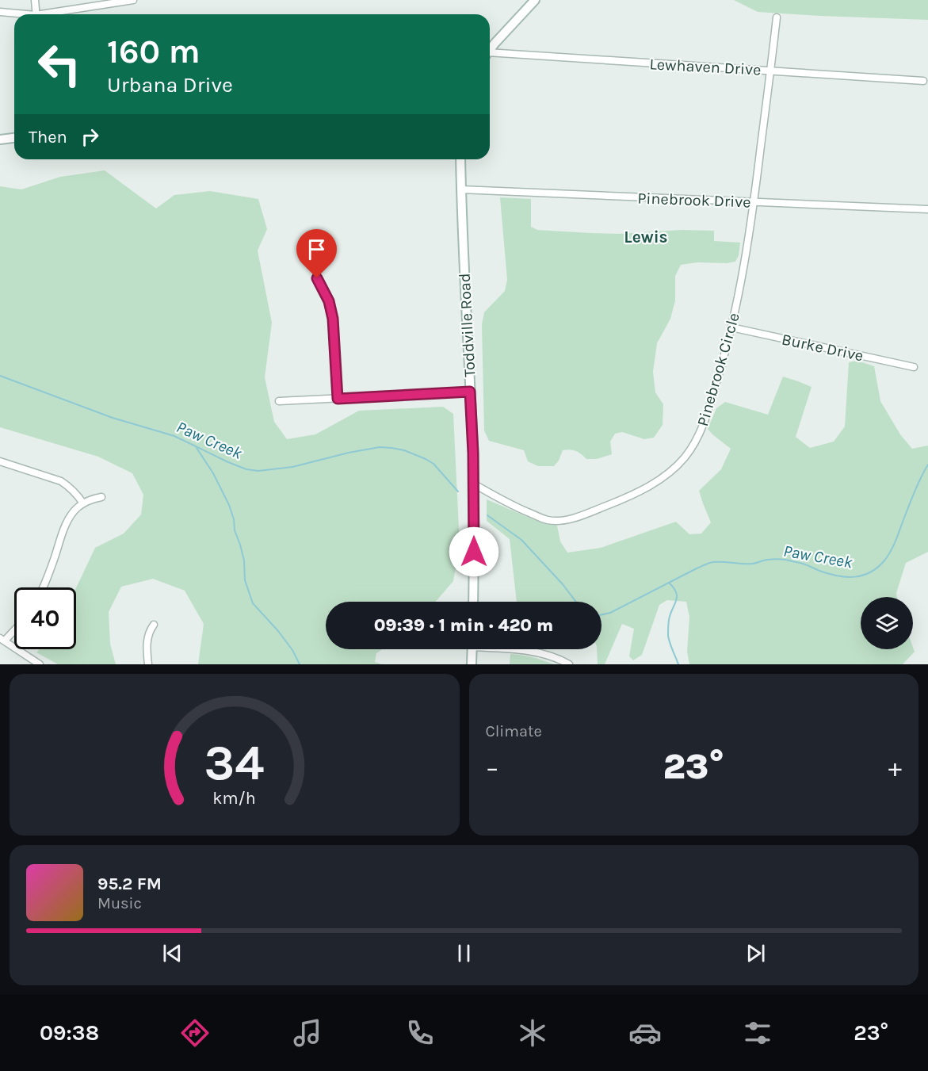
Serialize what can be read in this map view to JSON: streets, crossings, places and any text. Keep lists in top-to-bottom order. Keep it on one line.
{"streets":{"street":["Lewhaven Drive","Pinebrook Drive","Toddville Road","Burke Drive","Pinebrook Circle"]},"crossings":[["Lewhaven Drive","Pinebrook Circle"],["Pinebrook Drive","Toddville Road"],["Pinebrook Drive","Pinebrook Circle"],["Toddville Road","Pinebrook Circle"],["Burke Drive","Pinebrook Circle"]],"districts":["Lewis"],"water":["Paw Creek"],"page":{"turn":["160 m","Urbana Drive"],"then":"Then","limit":"40","trip":"09:39 · 1 min · 420 m","tile":"Climate","heat":["−","23°","+"],"song":["95.2 FM","Music"],"tabs":["09:38","23°"],"gauge":["34","km/h"]}}
